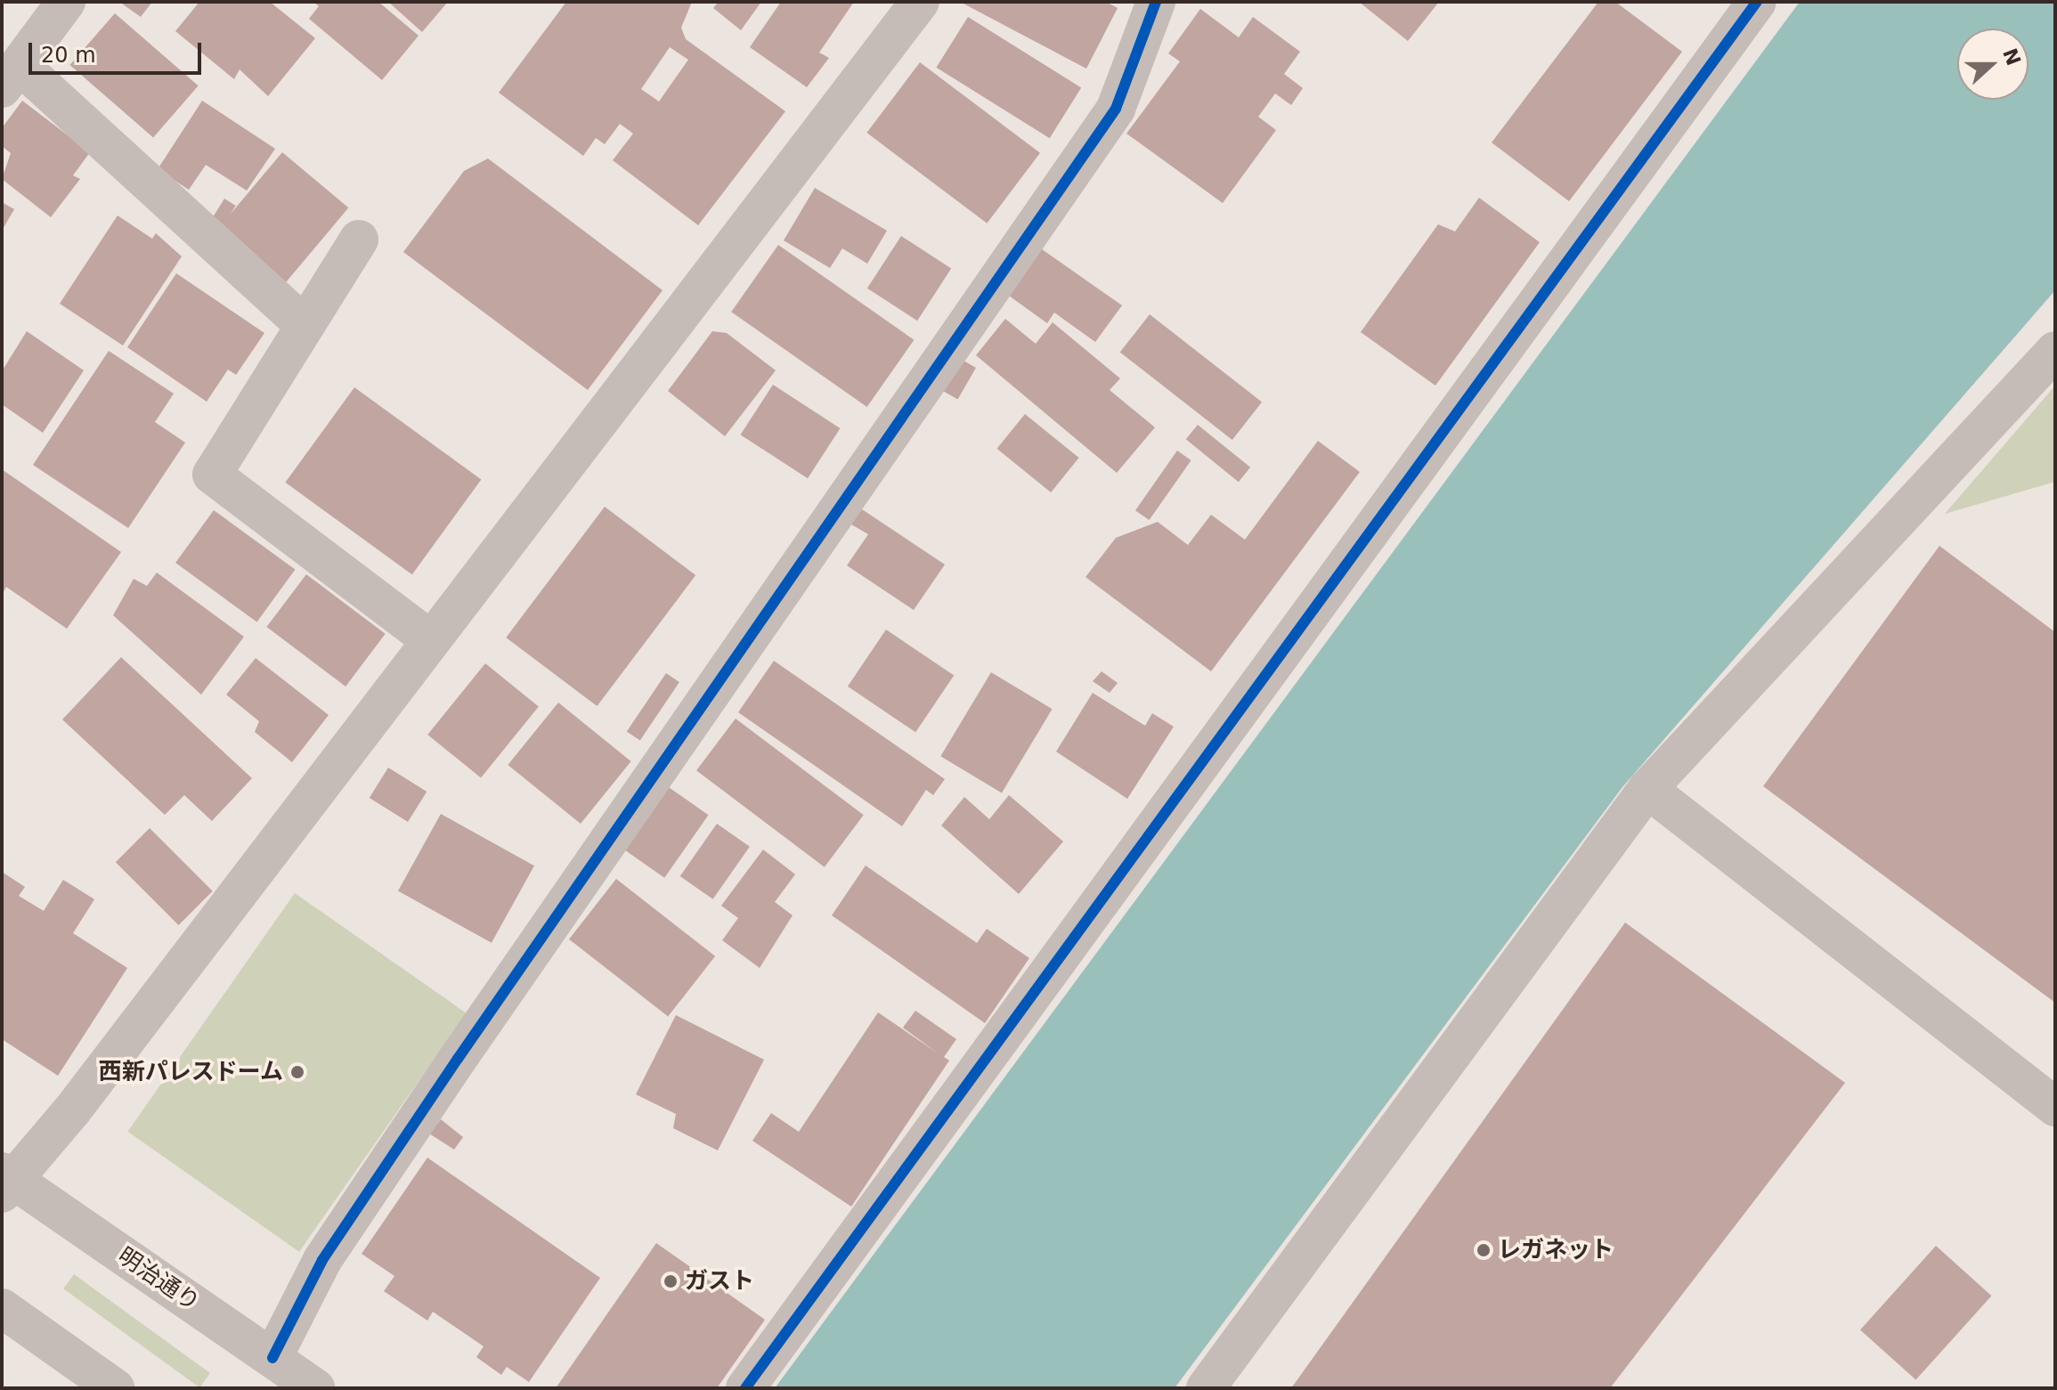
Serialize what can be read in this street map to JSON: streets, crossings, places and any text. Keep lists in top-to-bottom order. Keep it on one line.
{"streets":{"street":["明治通り"]},"places":["西新パレスドーム","レガネット","ガスト"],"scale_bar":"20 m","north":"right"}
